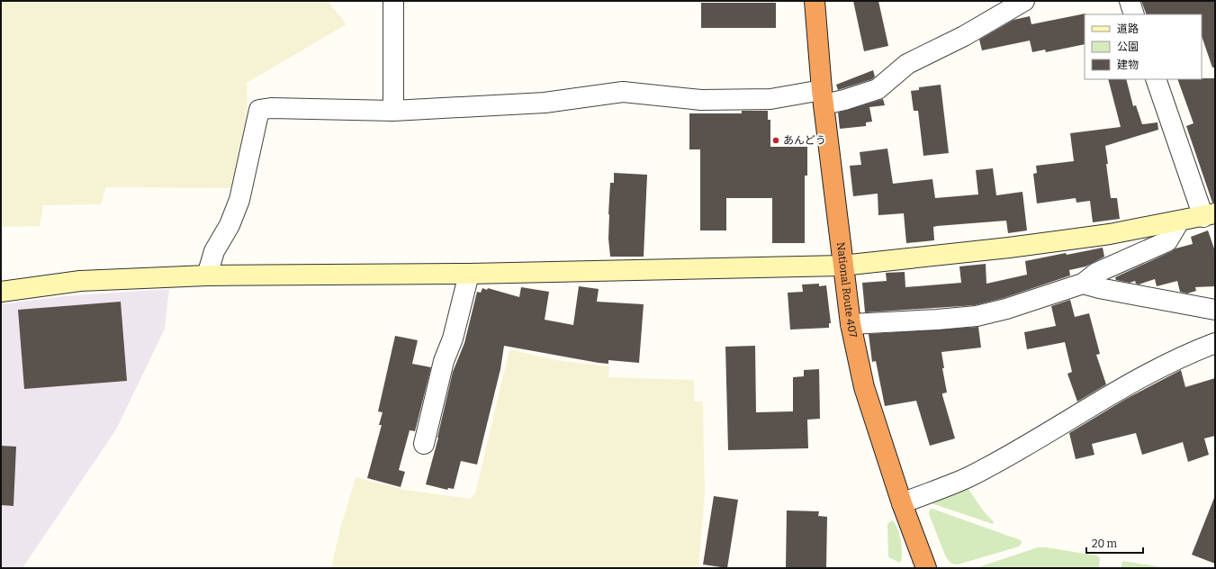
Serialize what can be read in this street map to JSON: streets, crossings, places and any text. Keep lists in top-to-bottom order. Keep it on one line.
{"streets":{"highway":["National Route 407"]},"places":["あんどう"],"legend":["道路","公園","建物"],"scale_bar":"20 m"}
